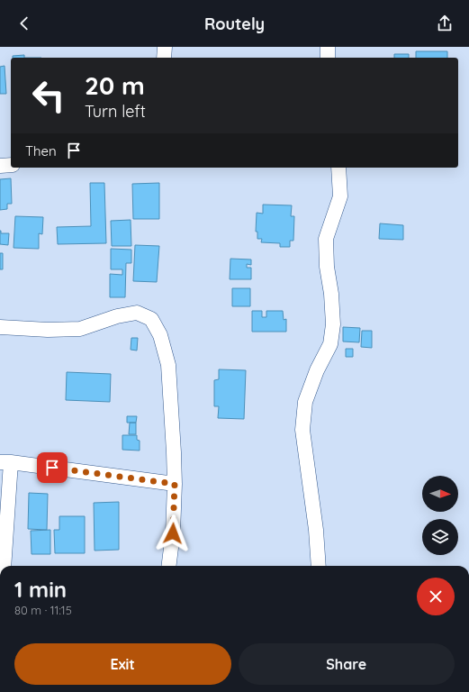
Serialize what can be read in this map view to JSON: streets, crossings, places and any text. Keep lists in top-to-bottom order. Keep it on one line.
{"north":"right","page":{"header":"Routely","turn":["20 m","Turn left"],"then":"Then","heading":["1 min","80 m · 11:15"],"buttons":["Exit","Share"]}}
